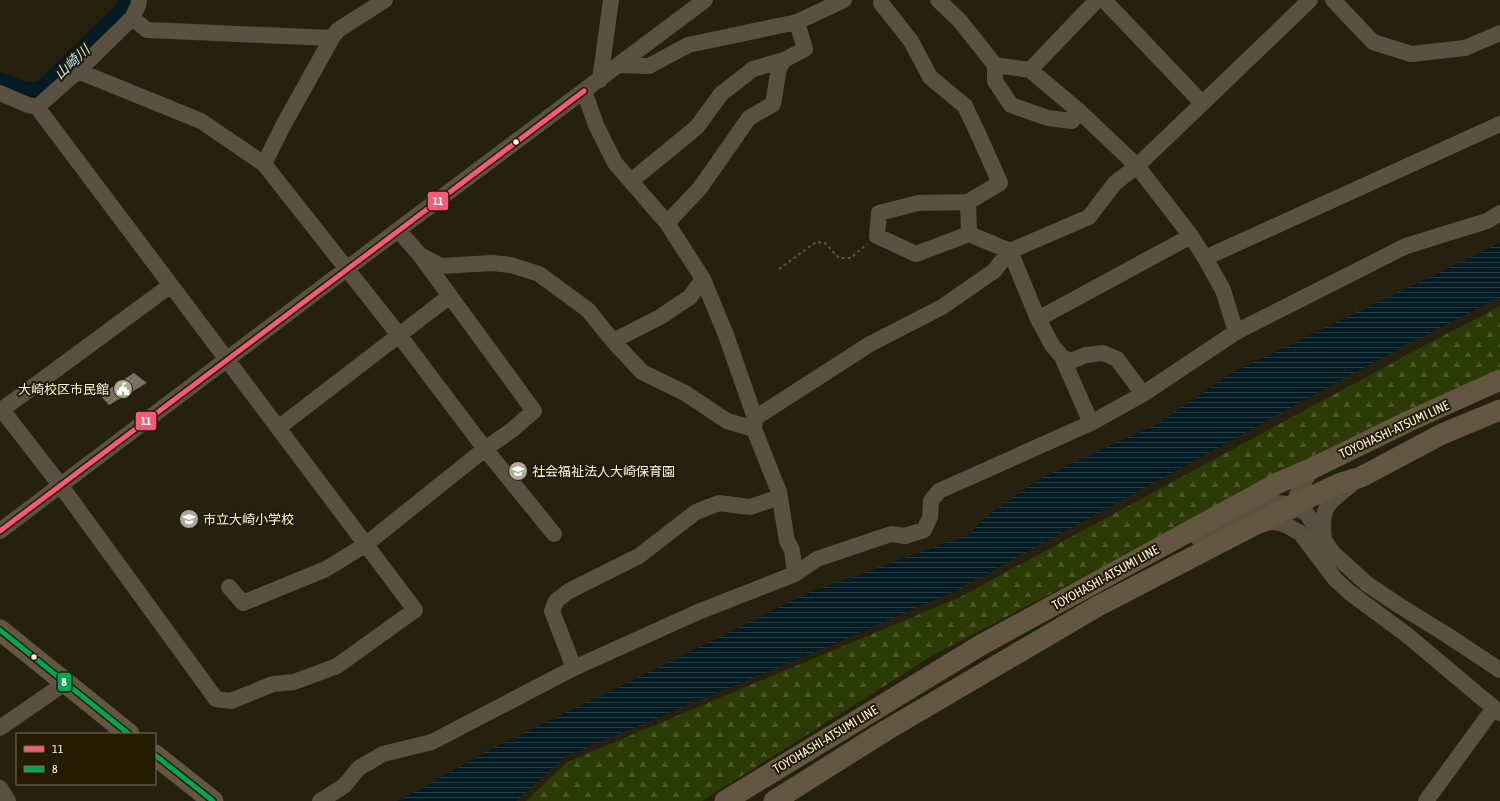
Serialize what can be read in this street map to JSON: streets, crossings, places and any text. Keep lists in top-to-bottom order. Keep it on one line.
{"streets":{"main road":["TOYOHASHI-ATSUMI LINE"]},"water":["山崎川"],"places":{"public building":["大崎校区市民館"],"school or university":["社会福祉法人大崎保育園","市立大崎小学校"]},"lines":["transit line 11","transit line 8"],"legend":["11","8"]}
